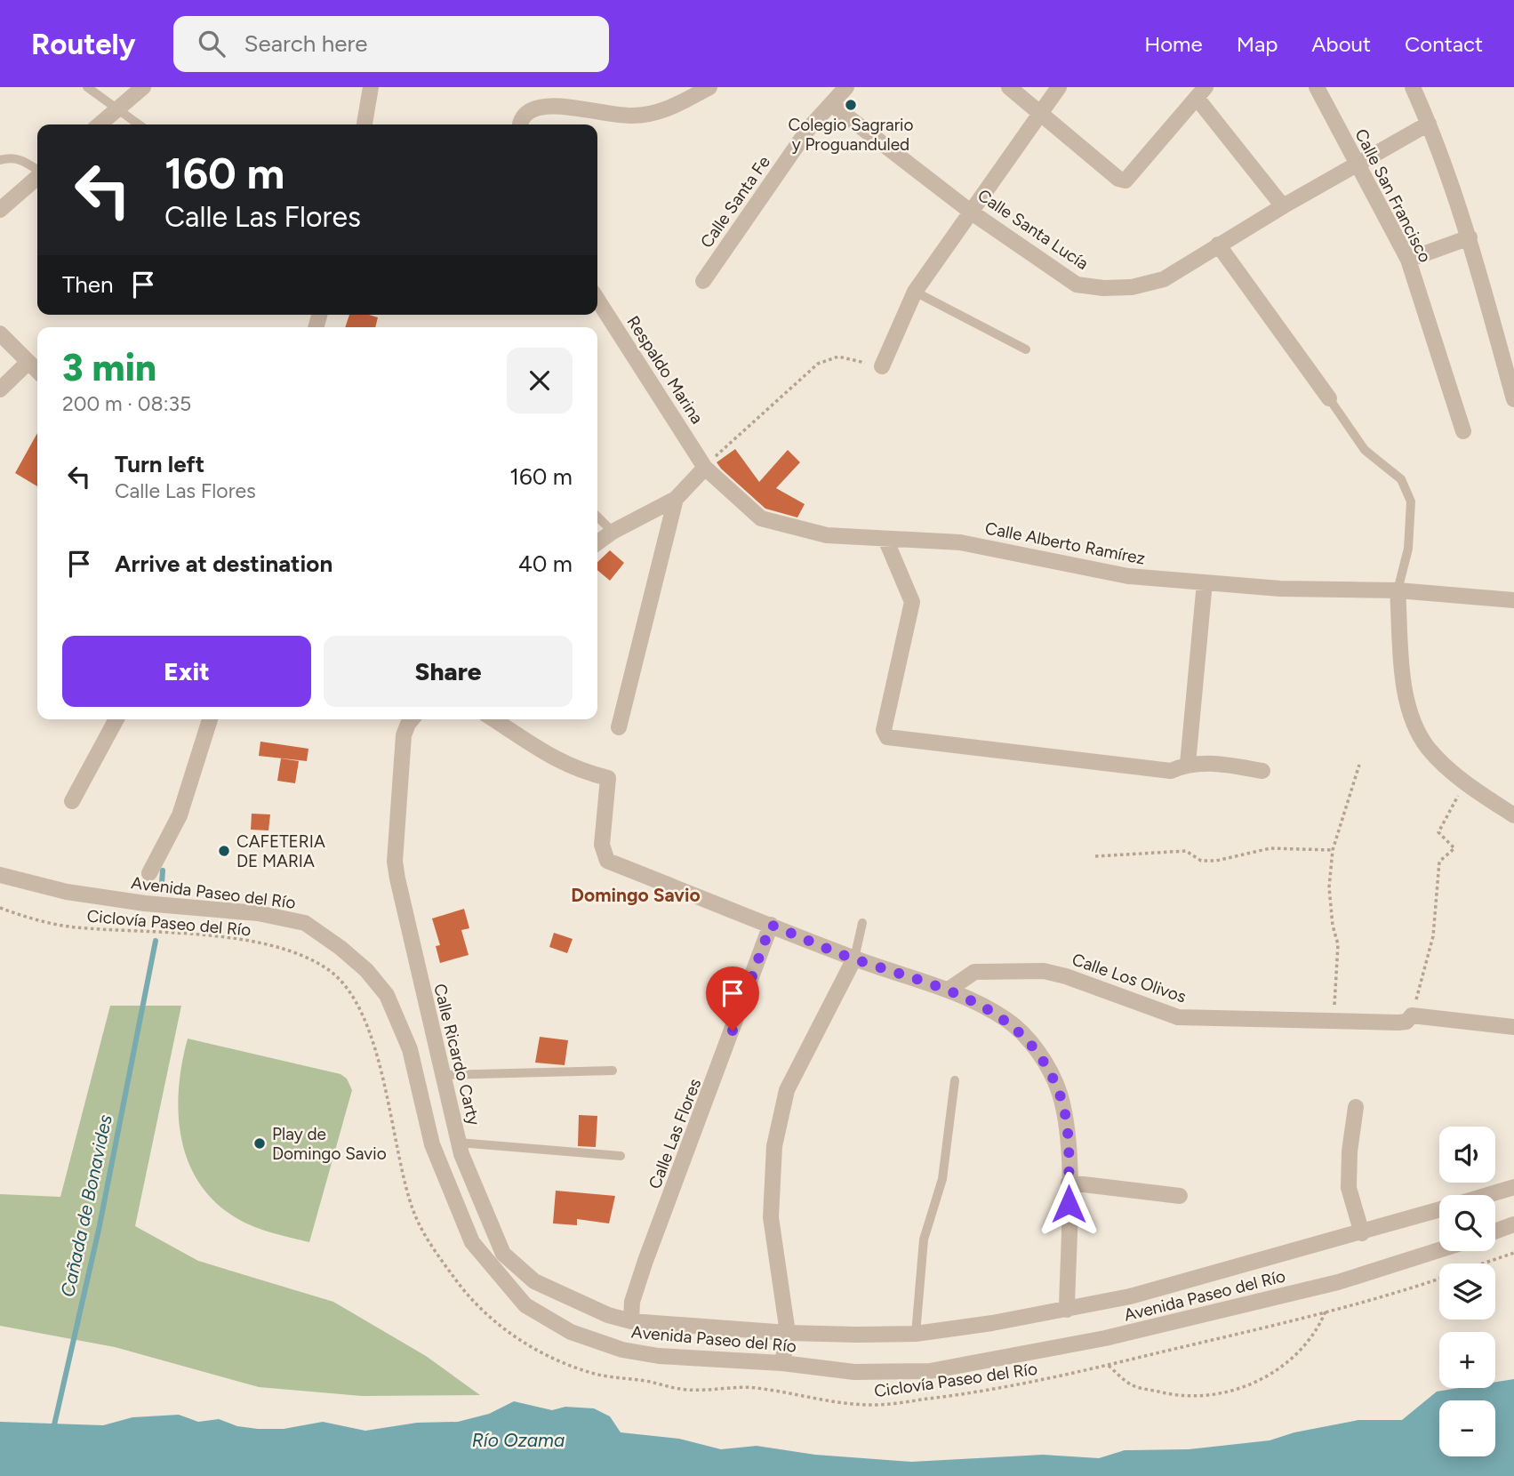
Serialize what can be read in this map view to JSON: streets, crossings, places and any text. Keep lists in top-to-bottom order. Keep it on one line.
{"streets":{"street":["Calle San Francisco","Calle Santa Fe","Calle Santa Lucía","Respaldo Marina","Calle Alberto Ramírez","Avenida Paseo del Río","Calle Los Olivos","Calle Ricardo Carty","Calle Las Flores"],"path":["Ciclovía Paseo del Río"]},"crossings":[["Calle San Francisco","Calle Santa Lucía"],["Calle Santa Fe","Calle Santa Lucía"],["Respaldo Marina","Calle Alberto Ramírez"],["Avenida Paseo del Río","Calle Ricardo Carty"],["Avenida Paseo del Río","Calle Las Flores"],["Calle Ricardo Carty","Calle Las Flores"]],"districts":["Domingo Savio"],"water":["Cañada de Bonavides","Río Ozama"],"places":["Colegio Sagrario y Proguanduled","CAFETERIA DE MARIA","Play de Domingo Savio"],"page":{"header":"Routely","search":"Search here","nav":["Home","Map","About","Contact"],"turn":["160 m","Calle Las Flores"],"then":"Then","heading":["3 min","200 m · 08:35"],"list":[{"name":"Turn left","note":"Calle Las Flores","value":"160 m"},{"name":"Arrive at destination","value":"40 m"}],"buttons":["Exit","Share"],"map_buttons":["+","−"]}}
